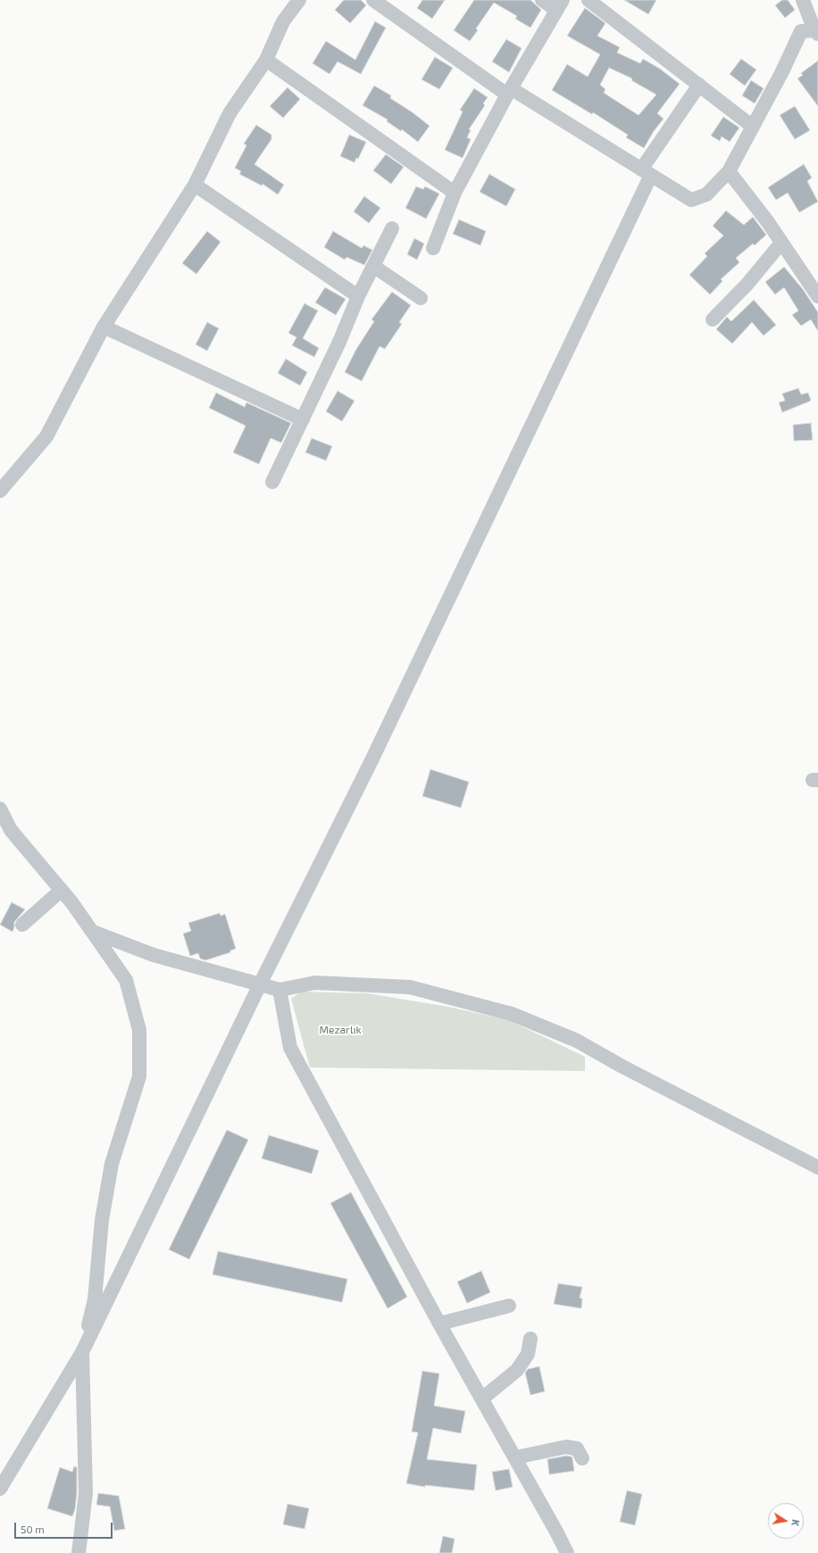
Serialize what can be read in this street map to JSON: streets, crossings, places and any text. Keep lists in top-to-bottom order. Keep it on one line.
{"parks":["Mezarlık"],"scale_bar":"50 m","north":"right"}
